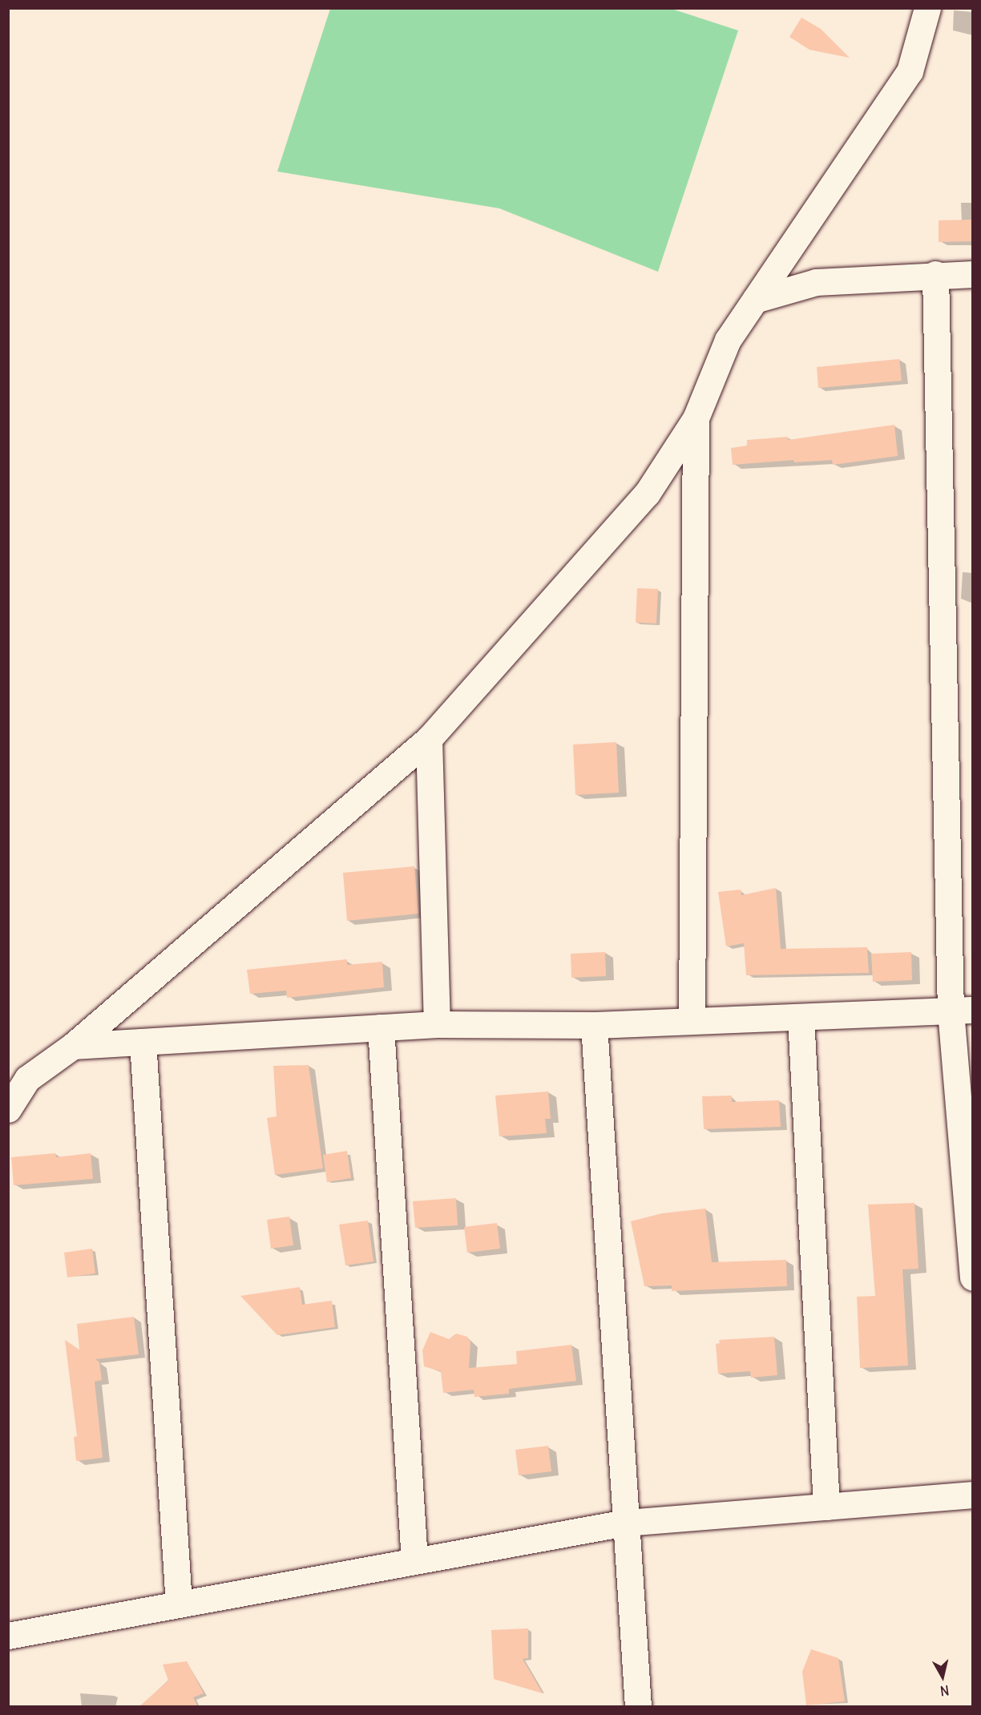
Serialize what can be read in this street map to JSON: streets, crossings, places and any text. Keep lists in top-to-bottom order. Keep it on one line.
{"north":"bottom"}
